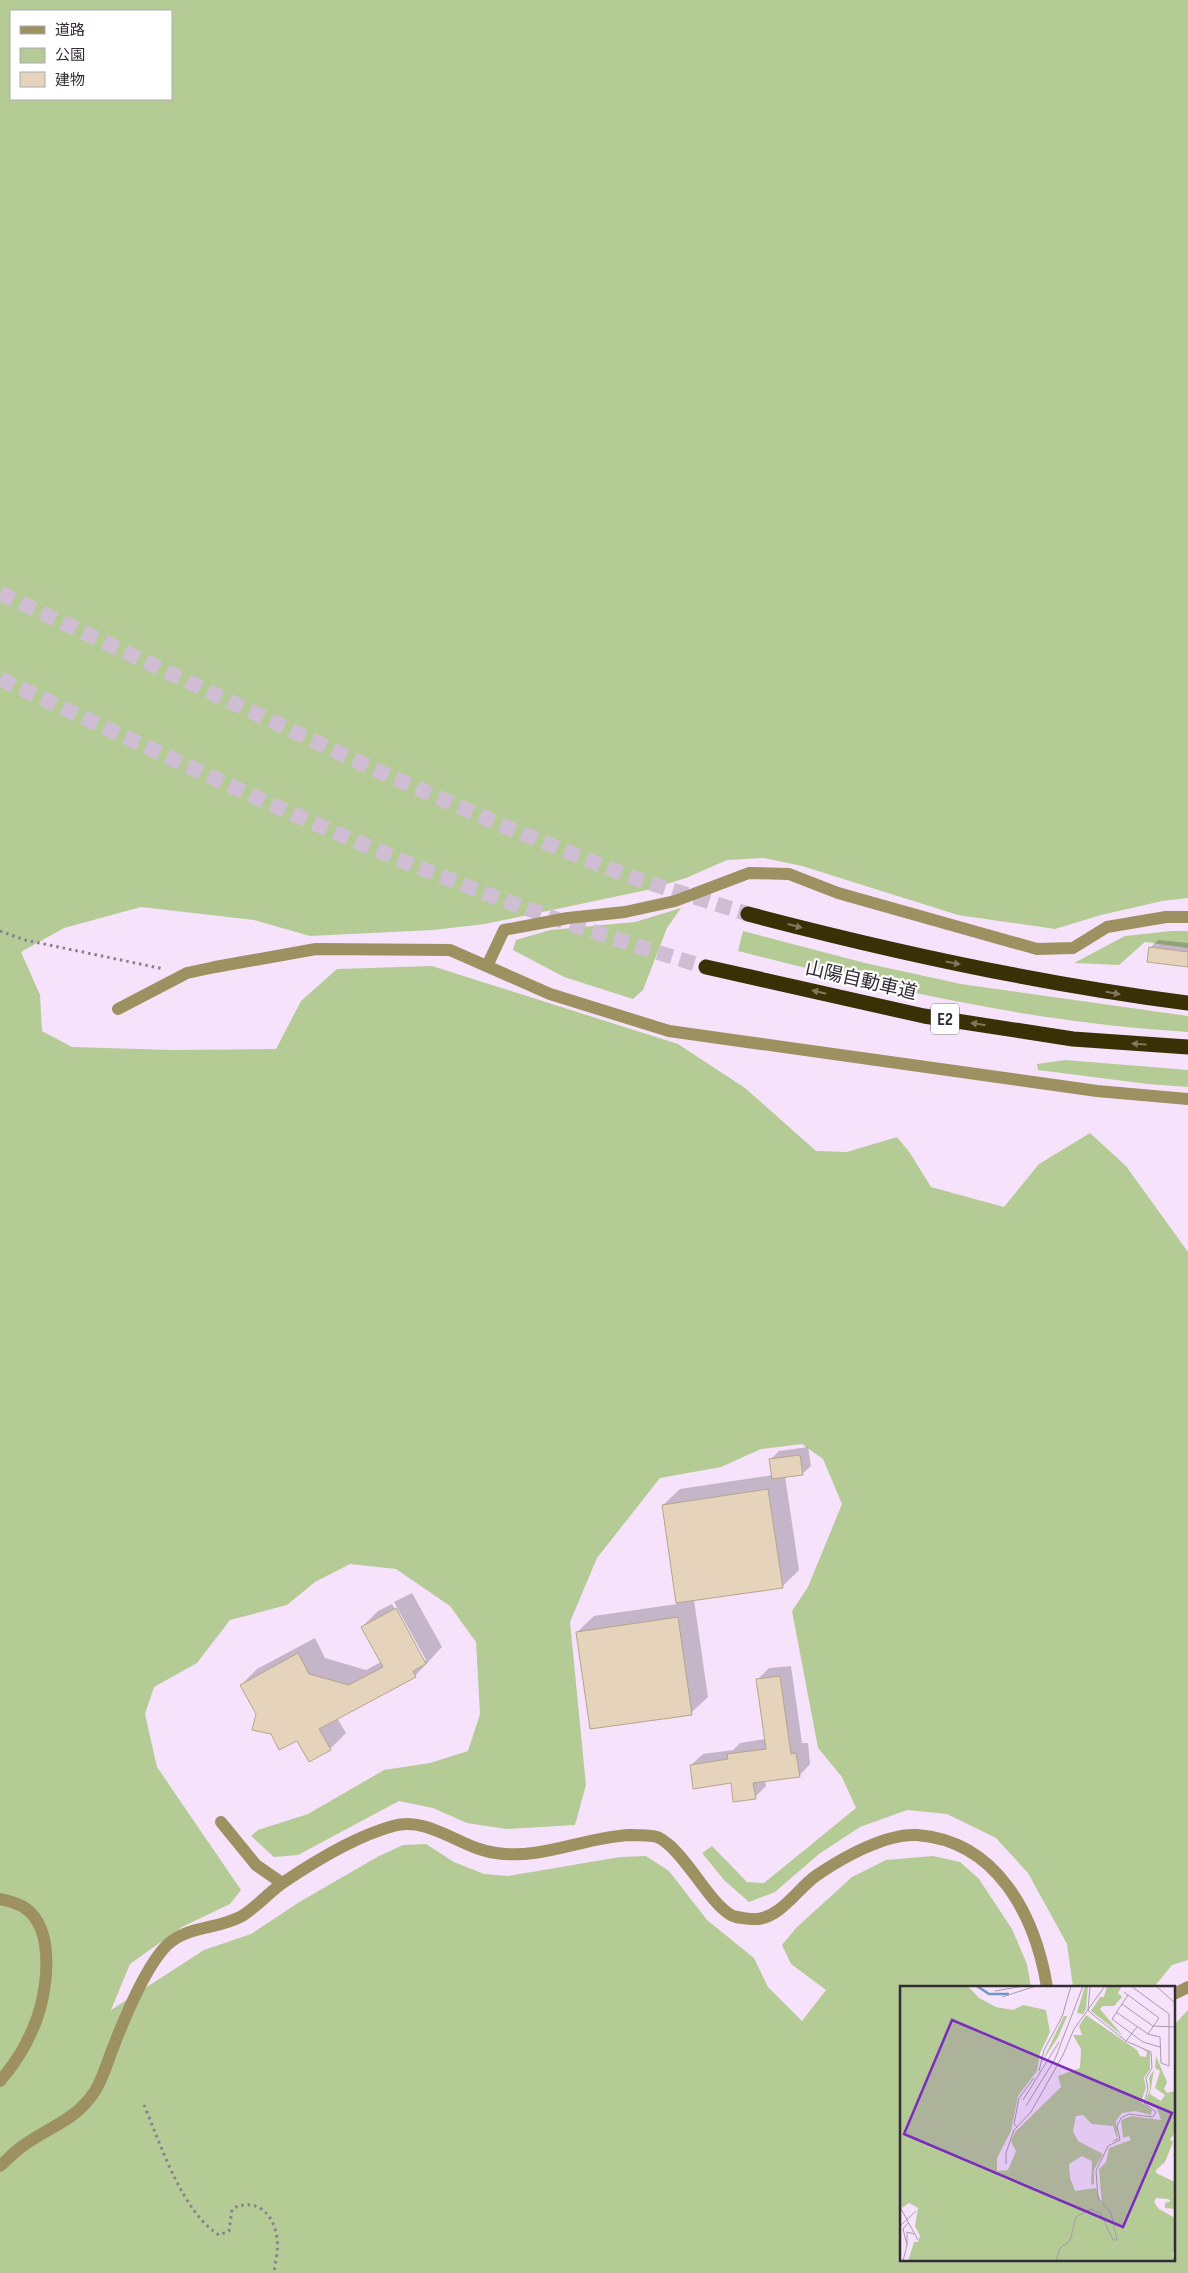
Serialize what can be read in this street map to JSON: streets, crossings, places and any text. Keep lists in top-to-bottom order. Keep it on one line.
{"streets":{"highway":["山陽自動車道","E2"]},"legend":["道路","公園","建物"]}
